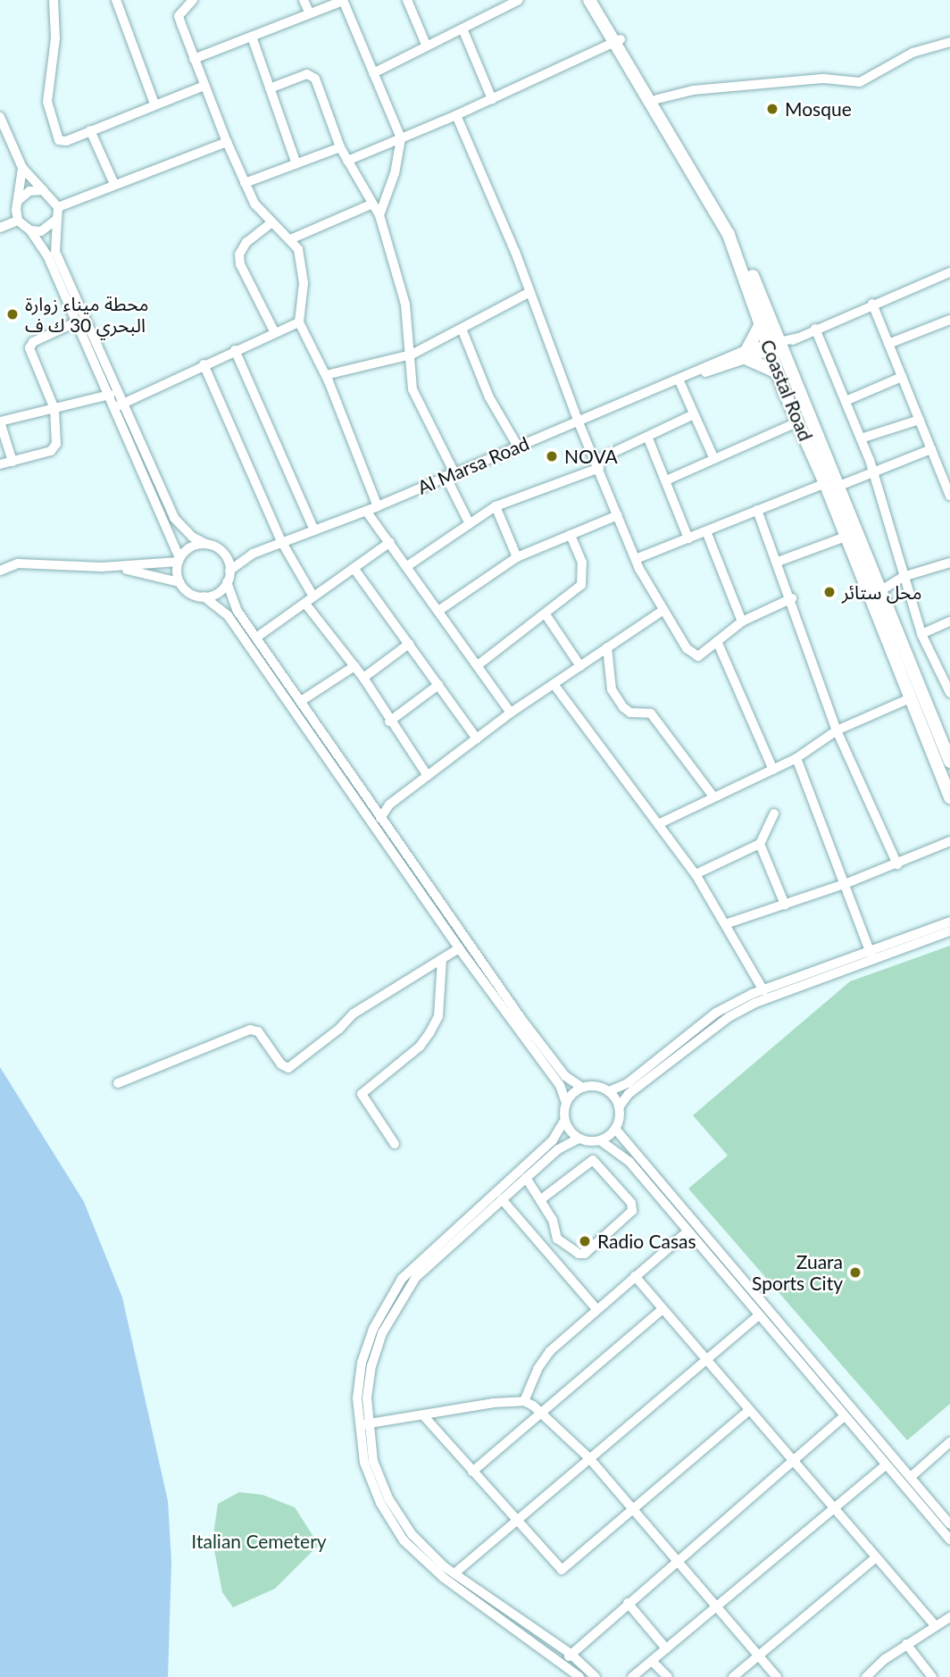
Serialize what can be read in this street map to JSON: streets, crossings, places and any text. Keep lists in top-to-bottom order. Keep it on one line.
{"streets":{"highway":["Coastal Road"],"street":["Al Marsa Road"]},"crossings":[["Coastal Road","Al Marsa Road"]],"parks":["Italian Cemetery"],"places":["Mosque","محطة ميناء زوارة البحري 30 ك ف","NOVA","محل ستائر","Radio Casas","Zuara Sports City"]}
